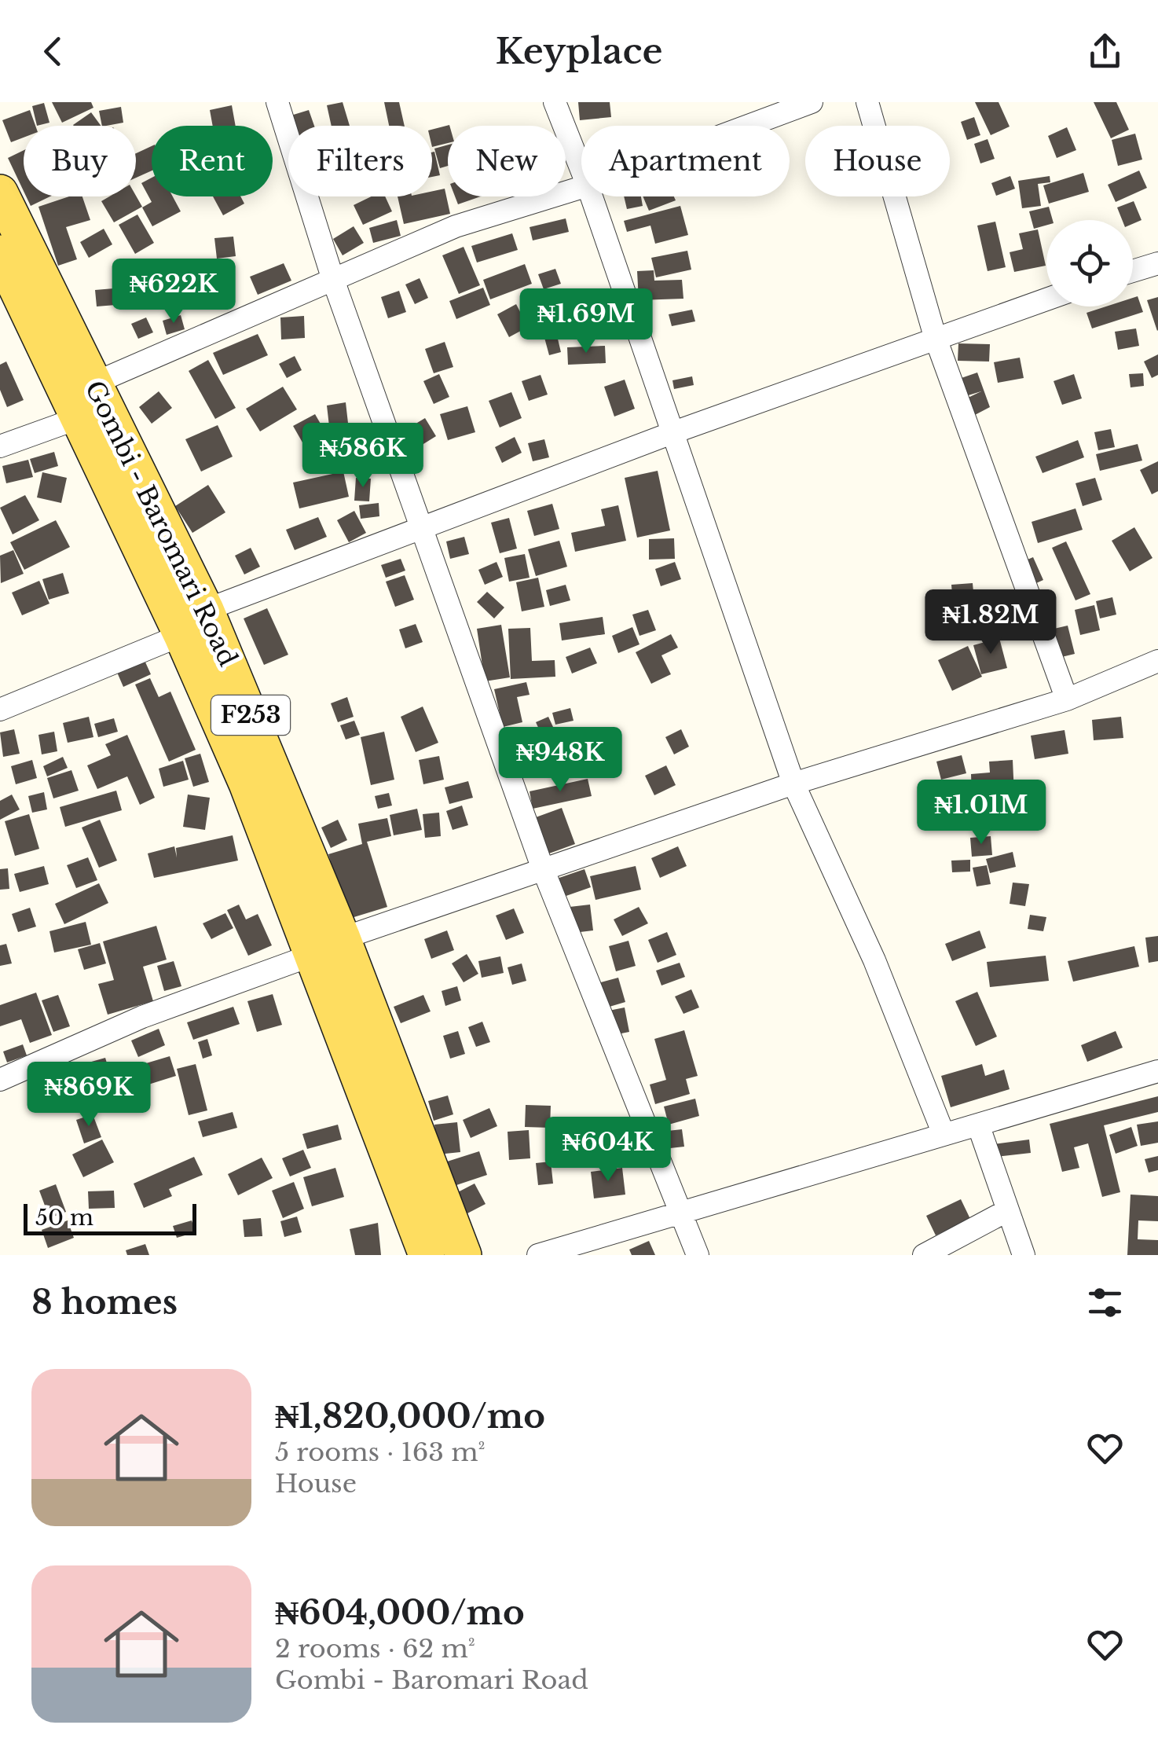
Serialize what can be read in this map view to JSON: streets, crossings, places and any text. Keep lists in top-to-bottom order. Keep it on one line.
{"streets":{"main road":["Gombi - Baromari Road","F253"]},"scale_bar":"50 m","page":{"header":"Keyplace","chip":["Buy","Rent","Filters","New","Apartment","House"],"price":["₦622K","₦1.69M","₦586K","₦1.82M","₦948K","₦1.01M","₦869K","₦604K"],"scale":"50 m","heading":"8 homes","list":[{"name":"₦1,820,000/mo","note":"5 rooms · 163 m² · House"},{"name":"₦604,000/mo","note":"2 rooms · 62 m² · Gombi - Baromari Road"}]}}
